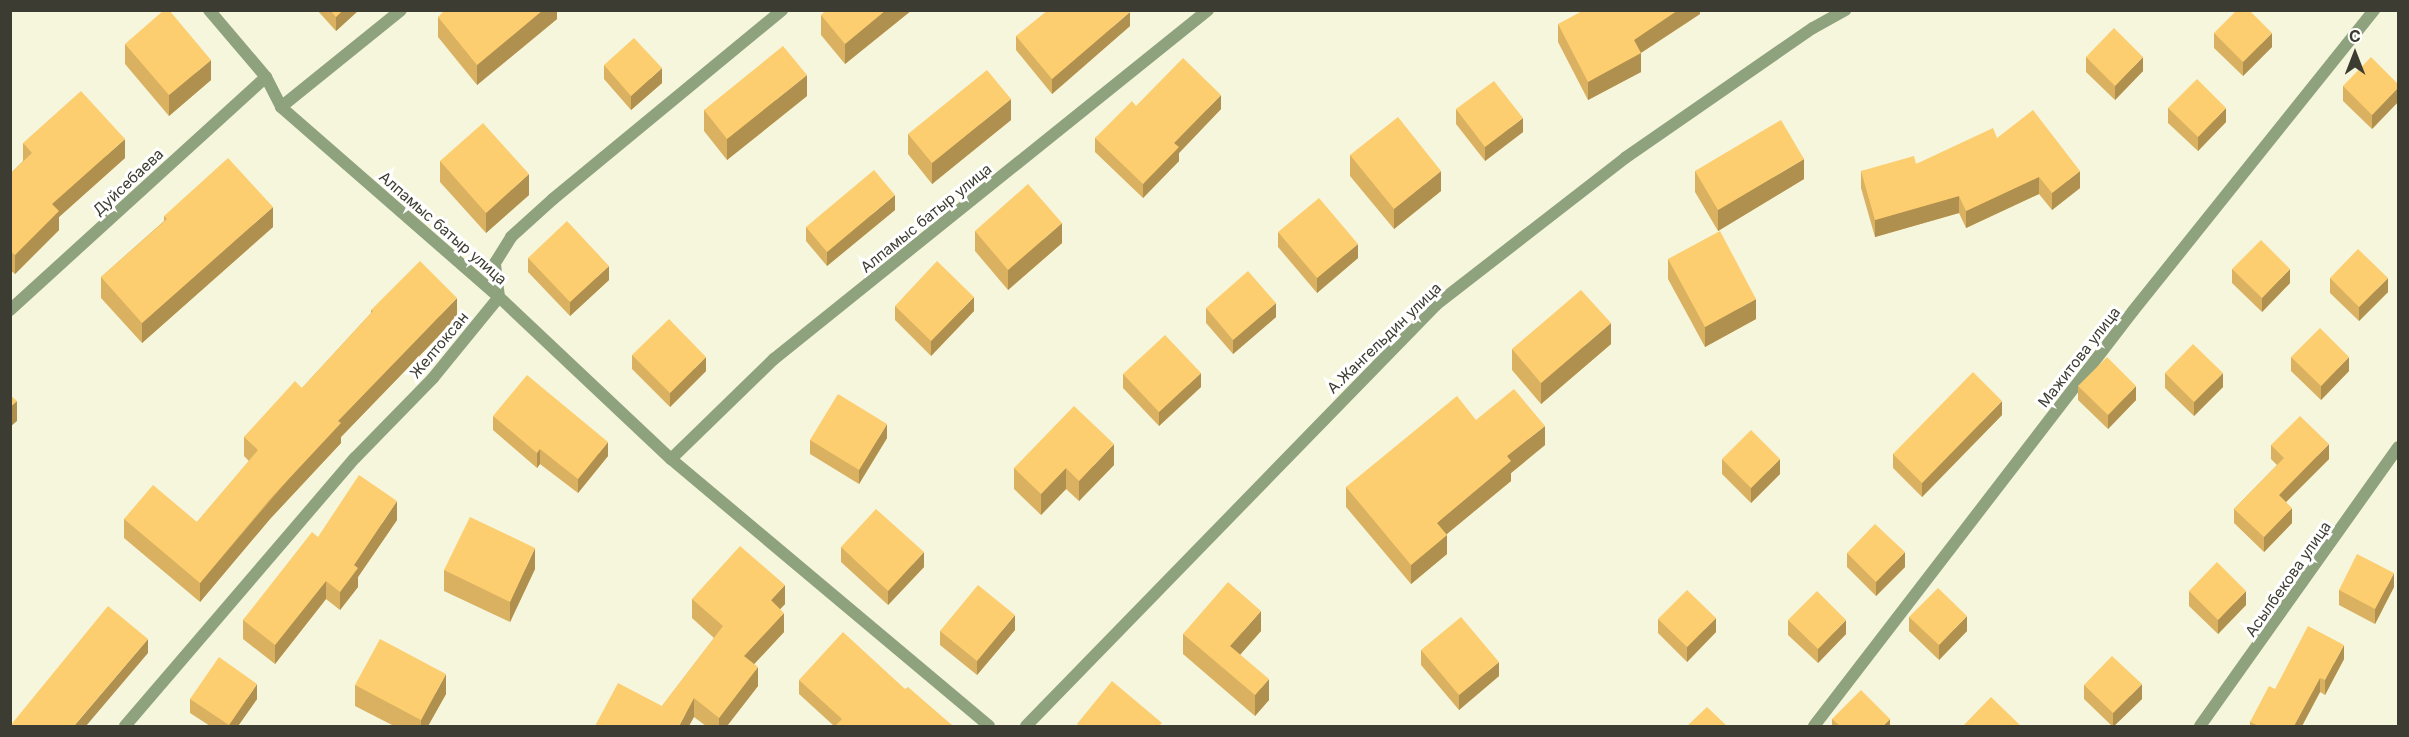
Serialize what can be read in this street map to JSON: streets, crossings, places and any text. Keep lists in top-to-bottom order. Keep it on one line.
{"streets":{"street":["Дуйсебаева","Алпамыс батыр улица","А.Жангельдин улица","Желтоксан","Мажитова улица","Асылбекова улица"]},"crossings":[["Дуйсебаева","Алпамыс батыр улица"],["Алпамыс батыр улица","Желтоксан"]],"north":"top"}
